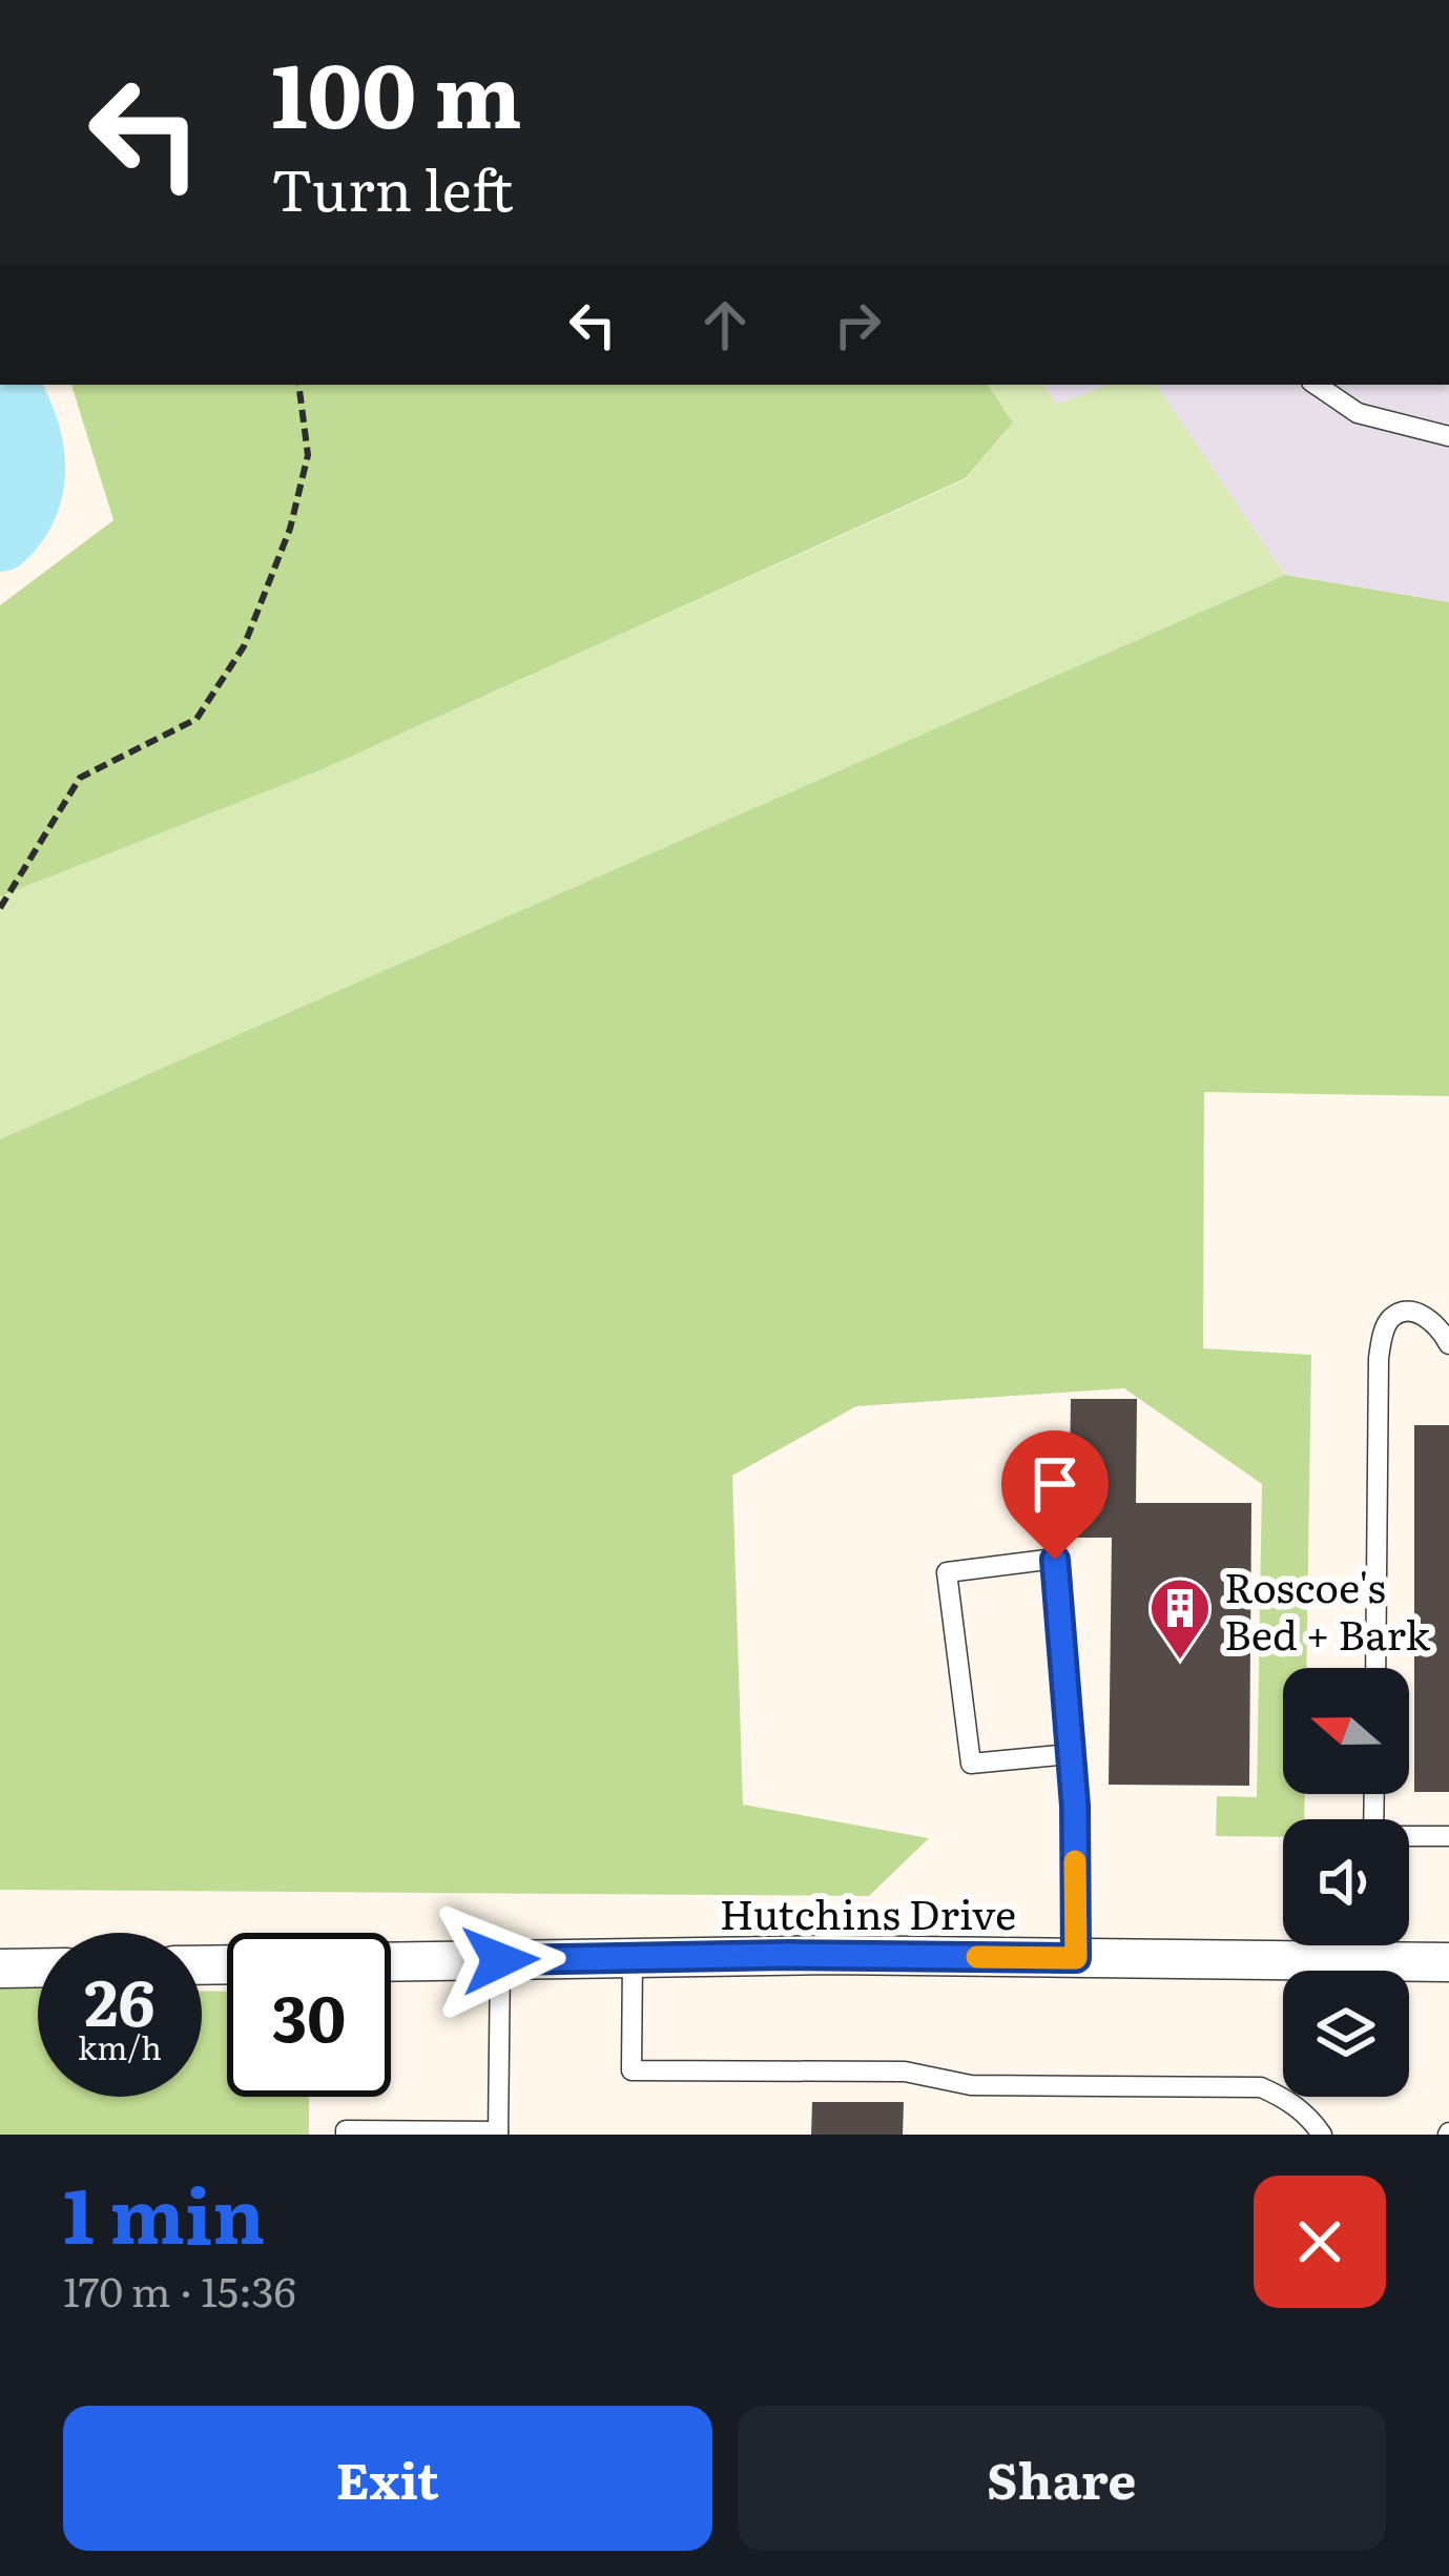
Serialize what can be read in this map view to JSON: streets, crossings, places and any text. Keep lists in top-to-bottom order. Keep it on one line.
{"streets":{"street":["Hutchins Drive"]},"places":{"building":["Roscoe's Bed + Bark"]},"north":"left","page":{"turn":["100 m","Turn left"],"speed":"26 km/h","limit":"30","heading":["1 min","170 m · 15:36"],"buttons":["Exit","Share"]}}
